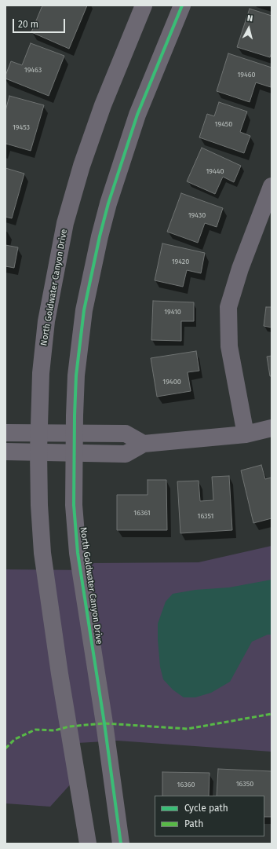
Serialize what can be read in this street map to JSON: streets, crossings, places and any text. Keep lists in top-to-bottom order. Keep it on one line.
{"streets":{"street":["North Goldwater Canyon Drive"]},"house_numbers":["19463","19460","19450","19453","19440","19430","19420","19410","19400","16361","16351","16350","16360"],"legend":["Cycle path","Path"],"scale_bar":"20 m","north":"top"}
